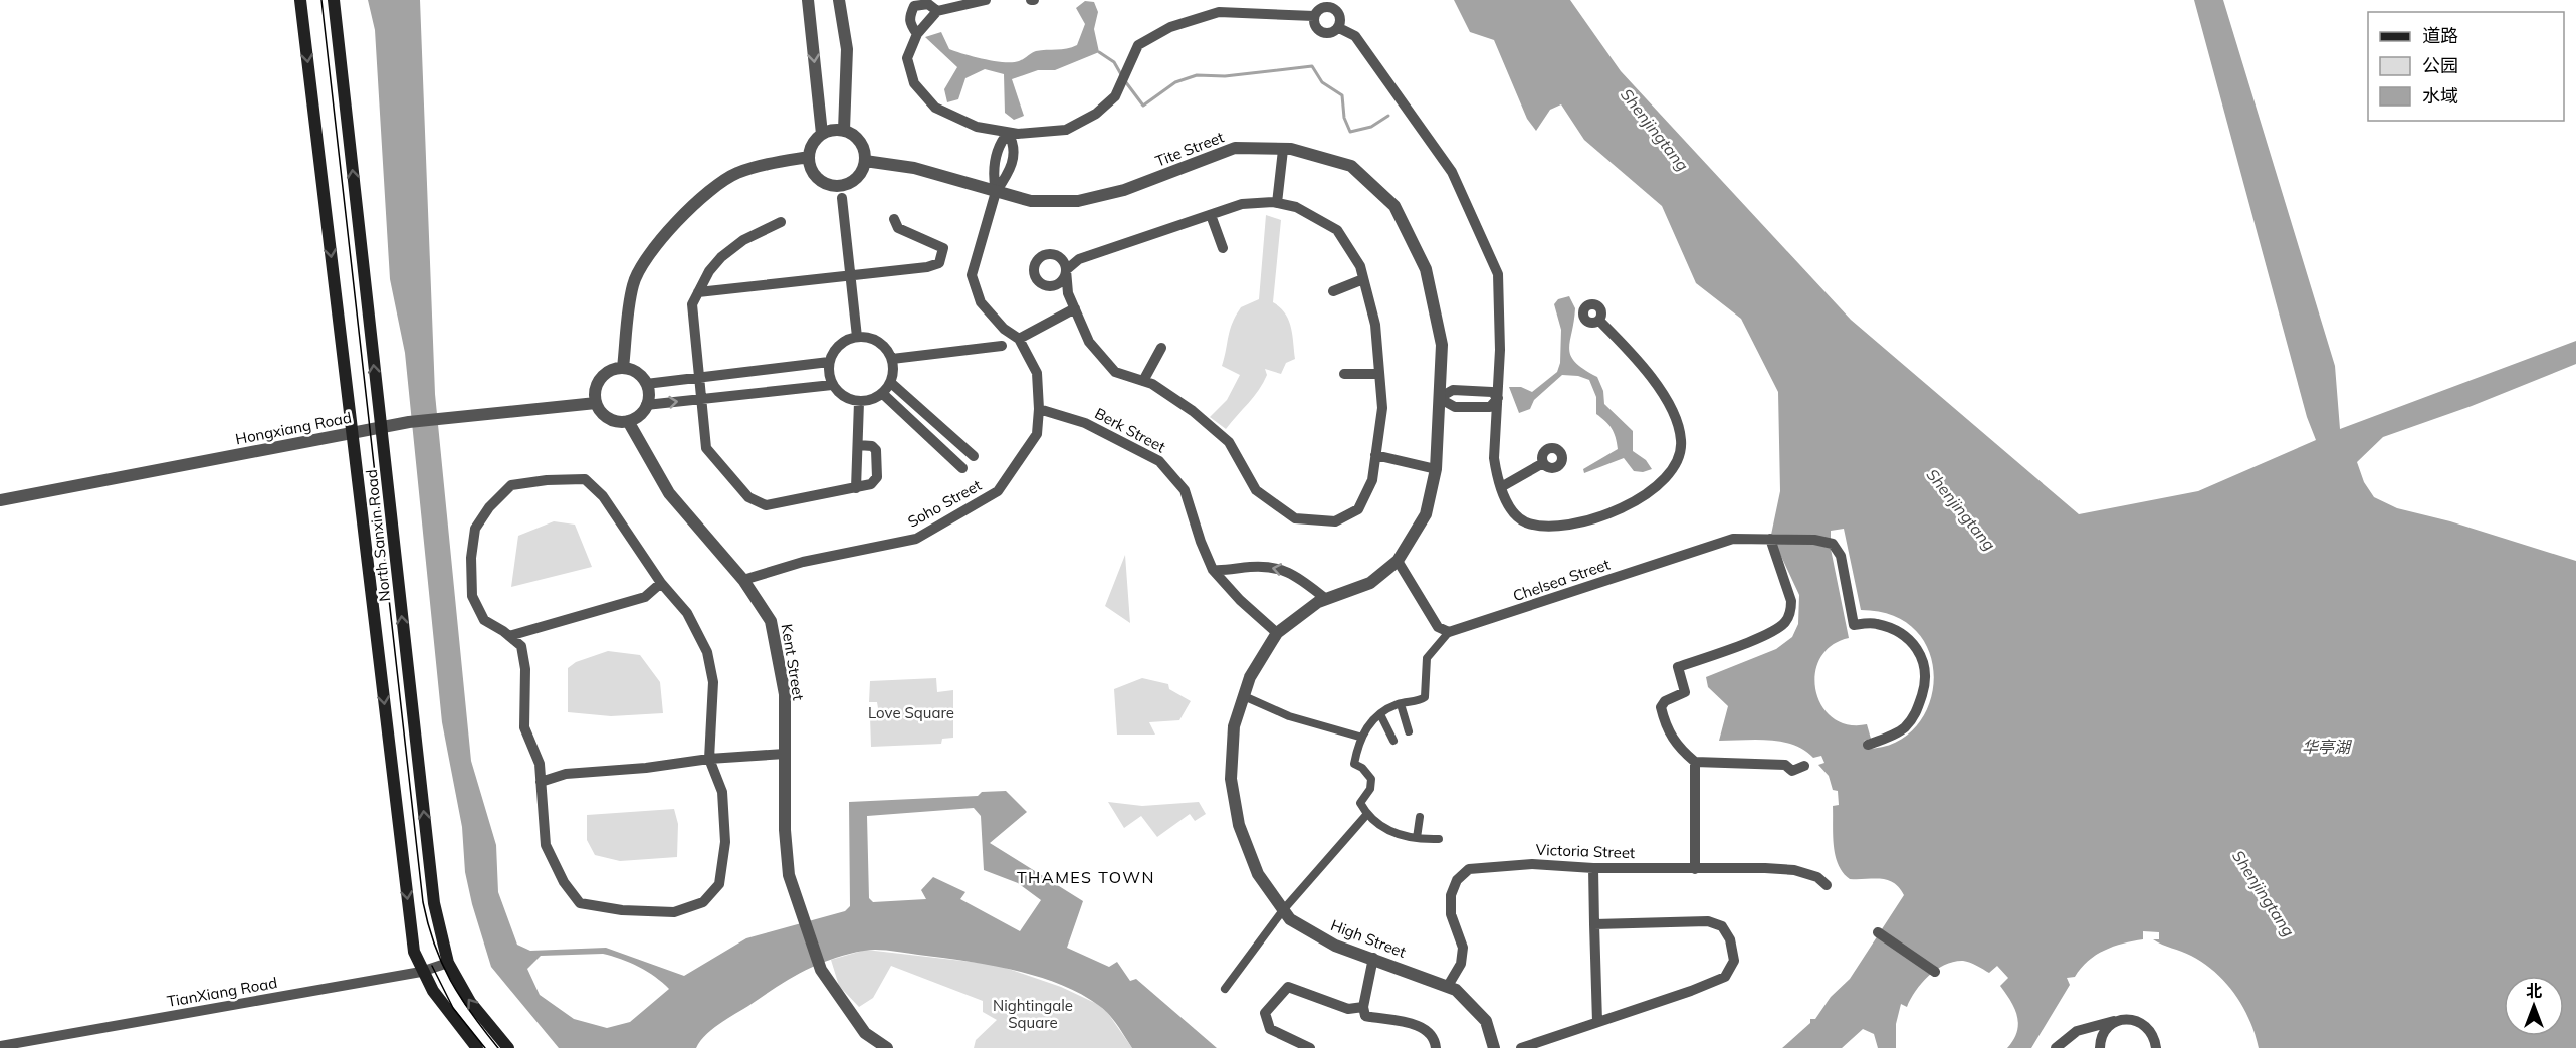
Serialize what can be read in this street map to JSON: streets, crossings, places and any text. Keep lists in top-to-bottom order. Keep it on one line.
{"streets":{"main road":["North Sanxin Road"],"street":["Tite Street","Hongxiang Road","Berk Street","Soho Street","Chelsea Street","Kent Street","Victoria Street","High Street","TianXiang Road"]},"crossings":[["Tite Street","Soho Street"],["Tite Street","High Street"],["Hongxiang Road","North Sanxin Road"],["Hongxiang Road","Kent Street"],["Berk Street","Soho Street"],["Berk Street","High Street"],["Soho Street","Kent Street"],["North Sanxin Road","TianXiang Road"],["Victoria Street","High Street"]],"districts":["THAMES TOWN"],"water":["Shenjingtang","华亭湖"],"parks":["Love Square","Nightingale Square"],"legend":["道路","公园","水域"],"north":"top"}
